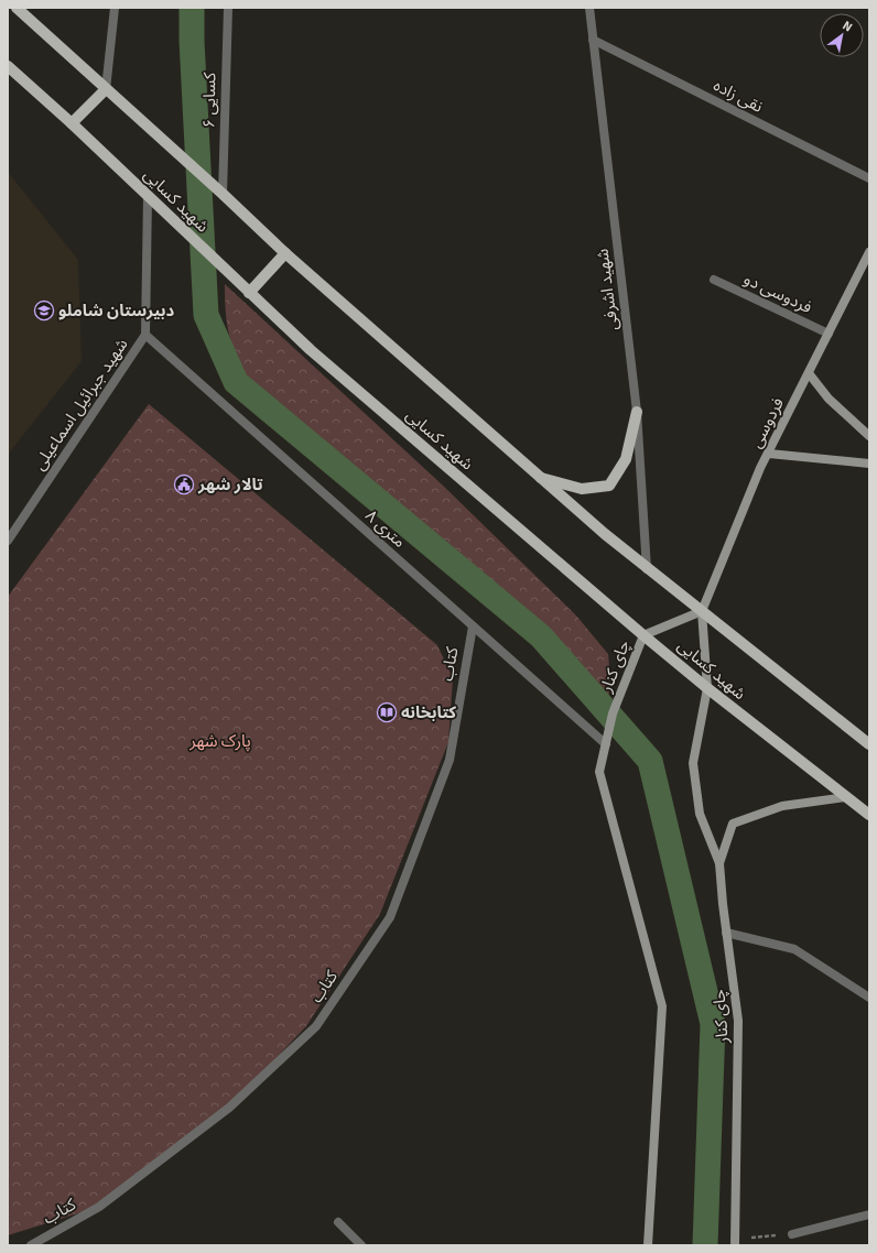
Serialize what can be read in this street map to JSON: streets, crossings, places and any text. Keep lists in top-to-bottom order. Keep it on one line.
{"streets":{"main road":["شهید کسایی"],"street":["نقی زاده","کسایی ۶","شهید اشرفی","فردوسی دو","شهید جبرائیل اسماعیلی","فردوسی","۸ متری","کتاب","چای کنار"]},"crossings":[["نقی زاده","شهید اشرفی"],["شهید کسایی","شهید جبرائیل اسماعیلی"],["شهید کسایی","چای کنار"],["فردوسی دو","فردوسی"],["شهید جبرائیل اسماعیلی","۸ متری"],["فردوسی","چای کنار"],["۸ متری","کتاب"],["۸ متری","چای کنار"]],"parks":["پارک شهر"],"places":{"school or university":["دبیرستان شاملو"],"public building":["تالار شهر"],"library":["کتابخانه"]},"north":"top right"}
